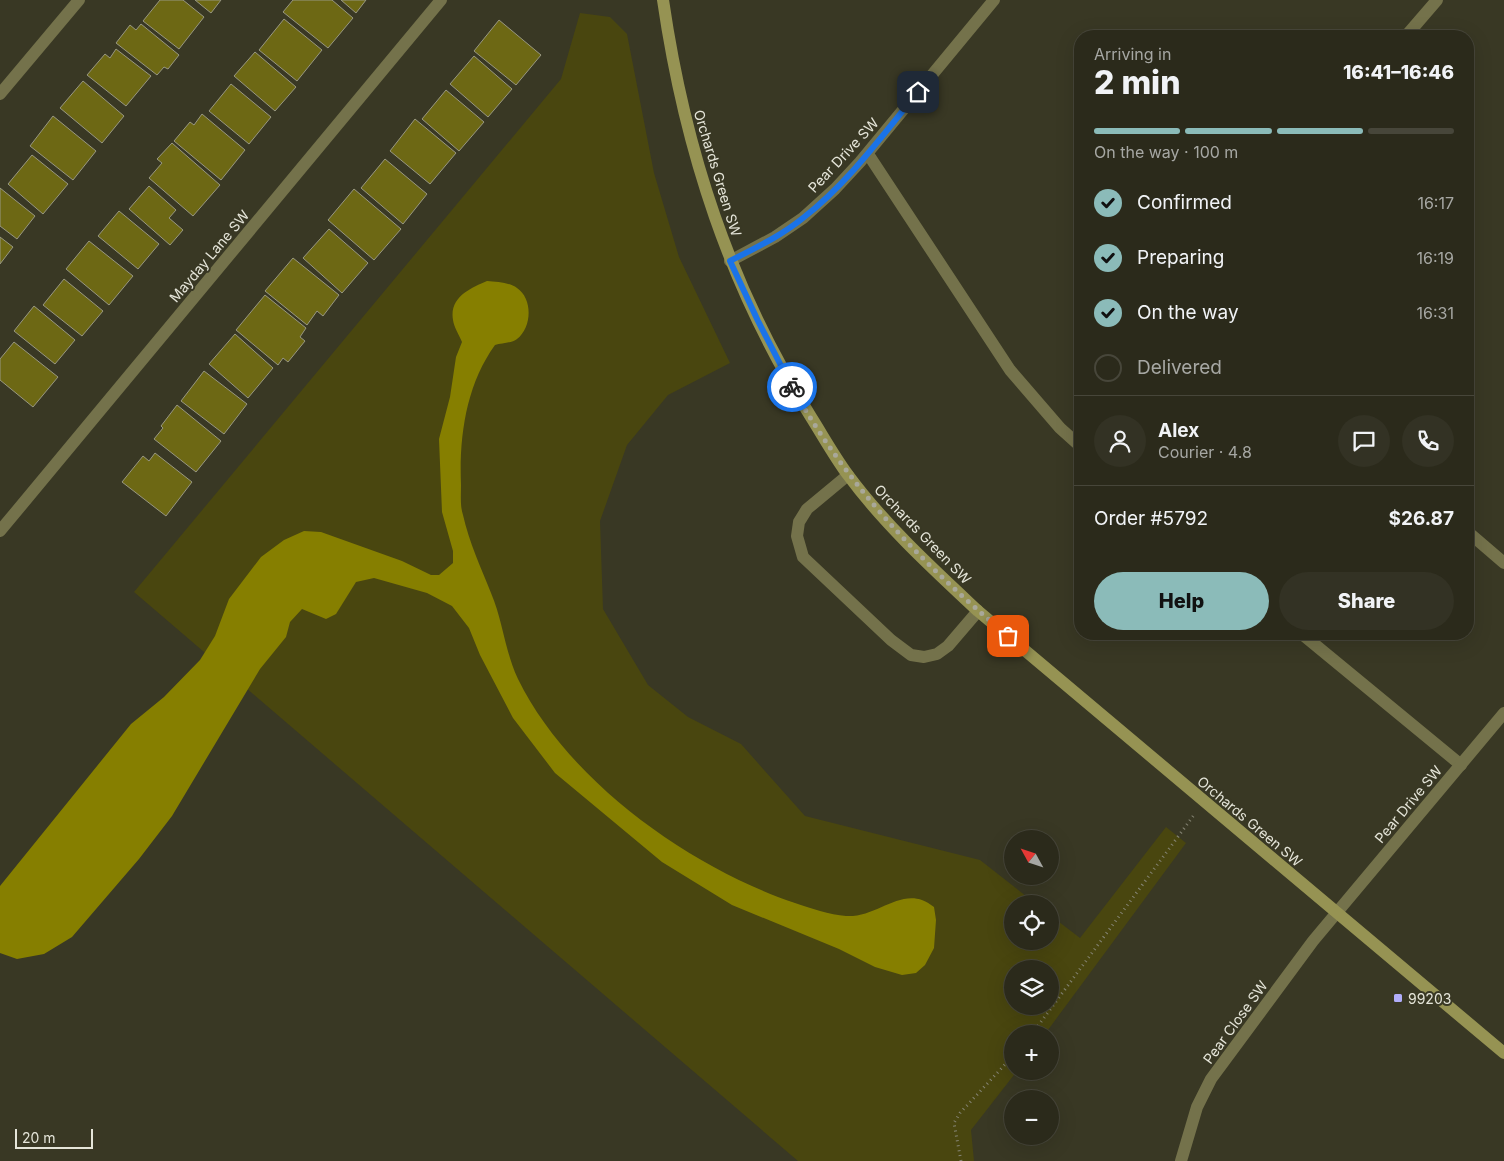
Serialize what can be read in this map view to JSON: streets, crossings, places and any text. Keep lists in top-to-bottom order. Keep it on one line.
{"streets":{"street":["Pear Drive SW","Orchards Green SW","Mayday Lane SW","Pear Close SW"]},"crossings":[["Pear Drive SW","Orchards Green SW"],["Pear Drive SW","Pear Close SW"],["Orchards Green SW","Pear Close SW"]],"places":{"transit":["99203"]},"scale_bar":"20 m","north":"top left","page":{"heading":["2 min","Arriving in","16:41–16:46"],"panel":["Alex","Courier · 4.8","Order #5792","$26.87"],"bar":"On the way · 100 m","list":[["Confirmed","16:17"],["Preparing","16:19"],["On the way","16:31"],"Delivered"],"buttons":["Help","Share"],"map_buttons":["+","−"],"scale":"20 m"}}
